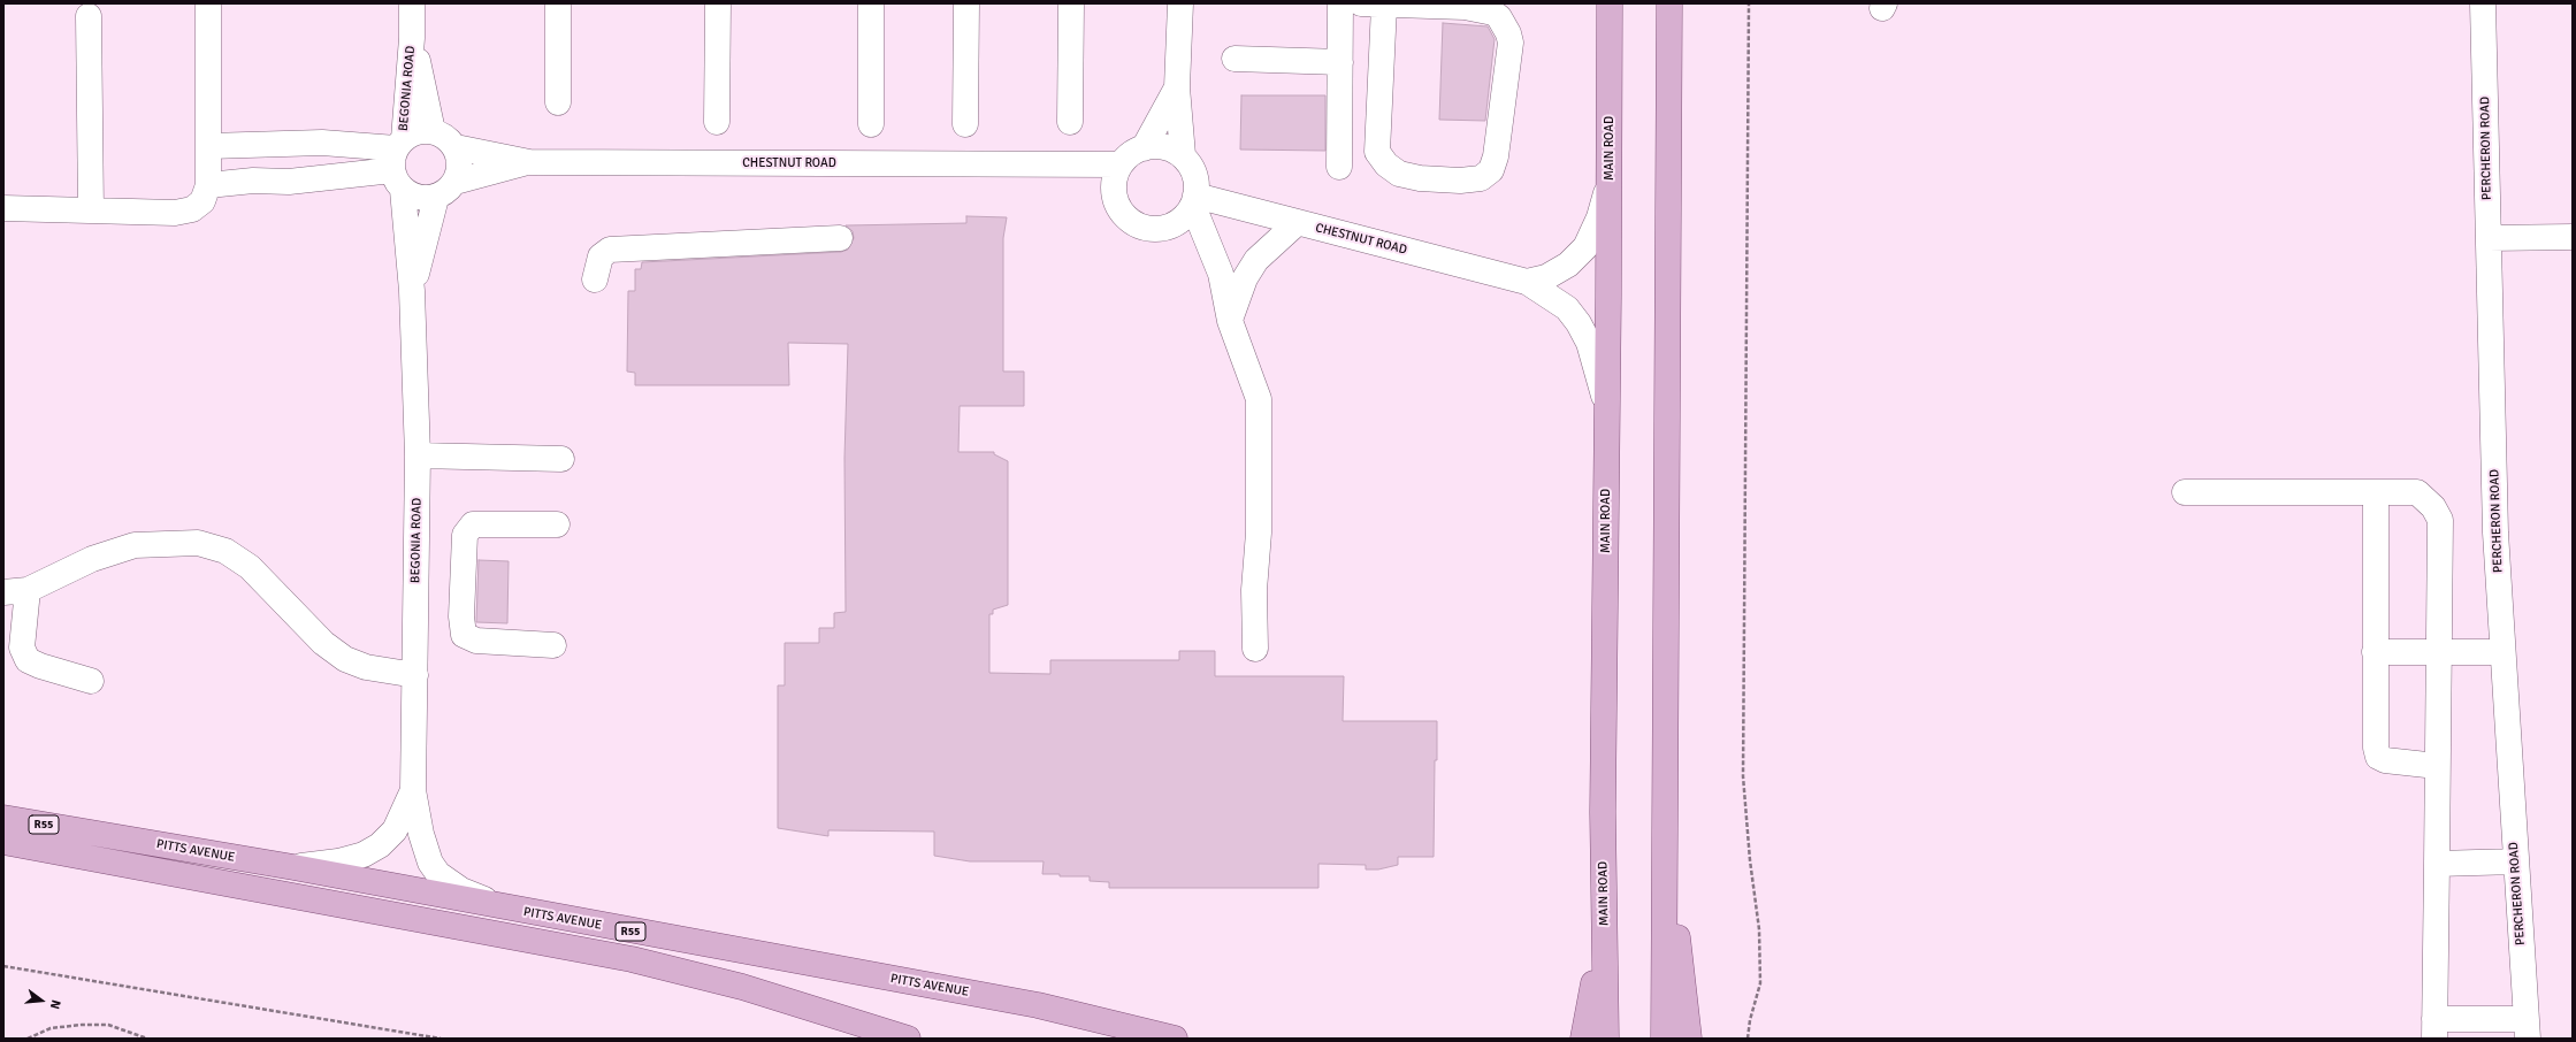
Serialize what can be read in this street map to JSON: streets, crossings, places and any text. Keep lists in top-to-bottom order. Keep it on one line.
{"streets":{"main road":["MAIN ROAD","R55","PITTS AVENUE"],"street":["BEGONIA ROAD","PERCHERON ROAD","CHESTNUT ROAD"]},"crossings":[["BEGONIA ROAD","CHESTNUT ROAD"],["MAIN ROAD","CHESTNUT ROAD"]],"north":"right"}
